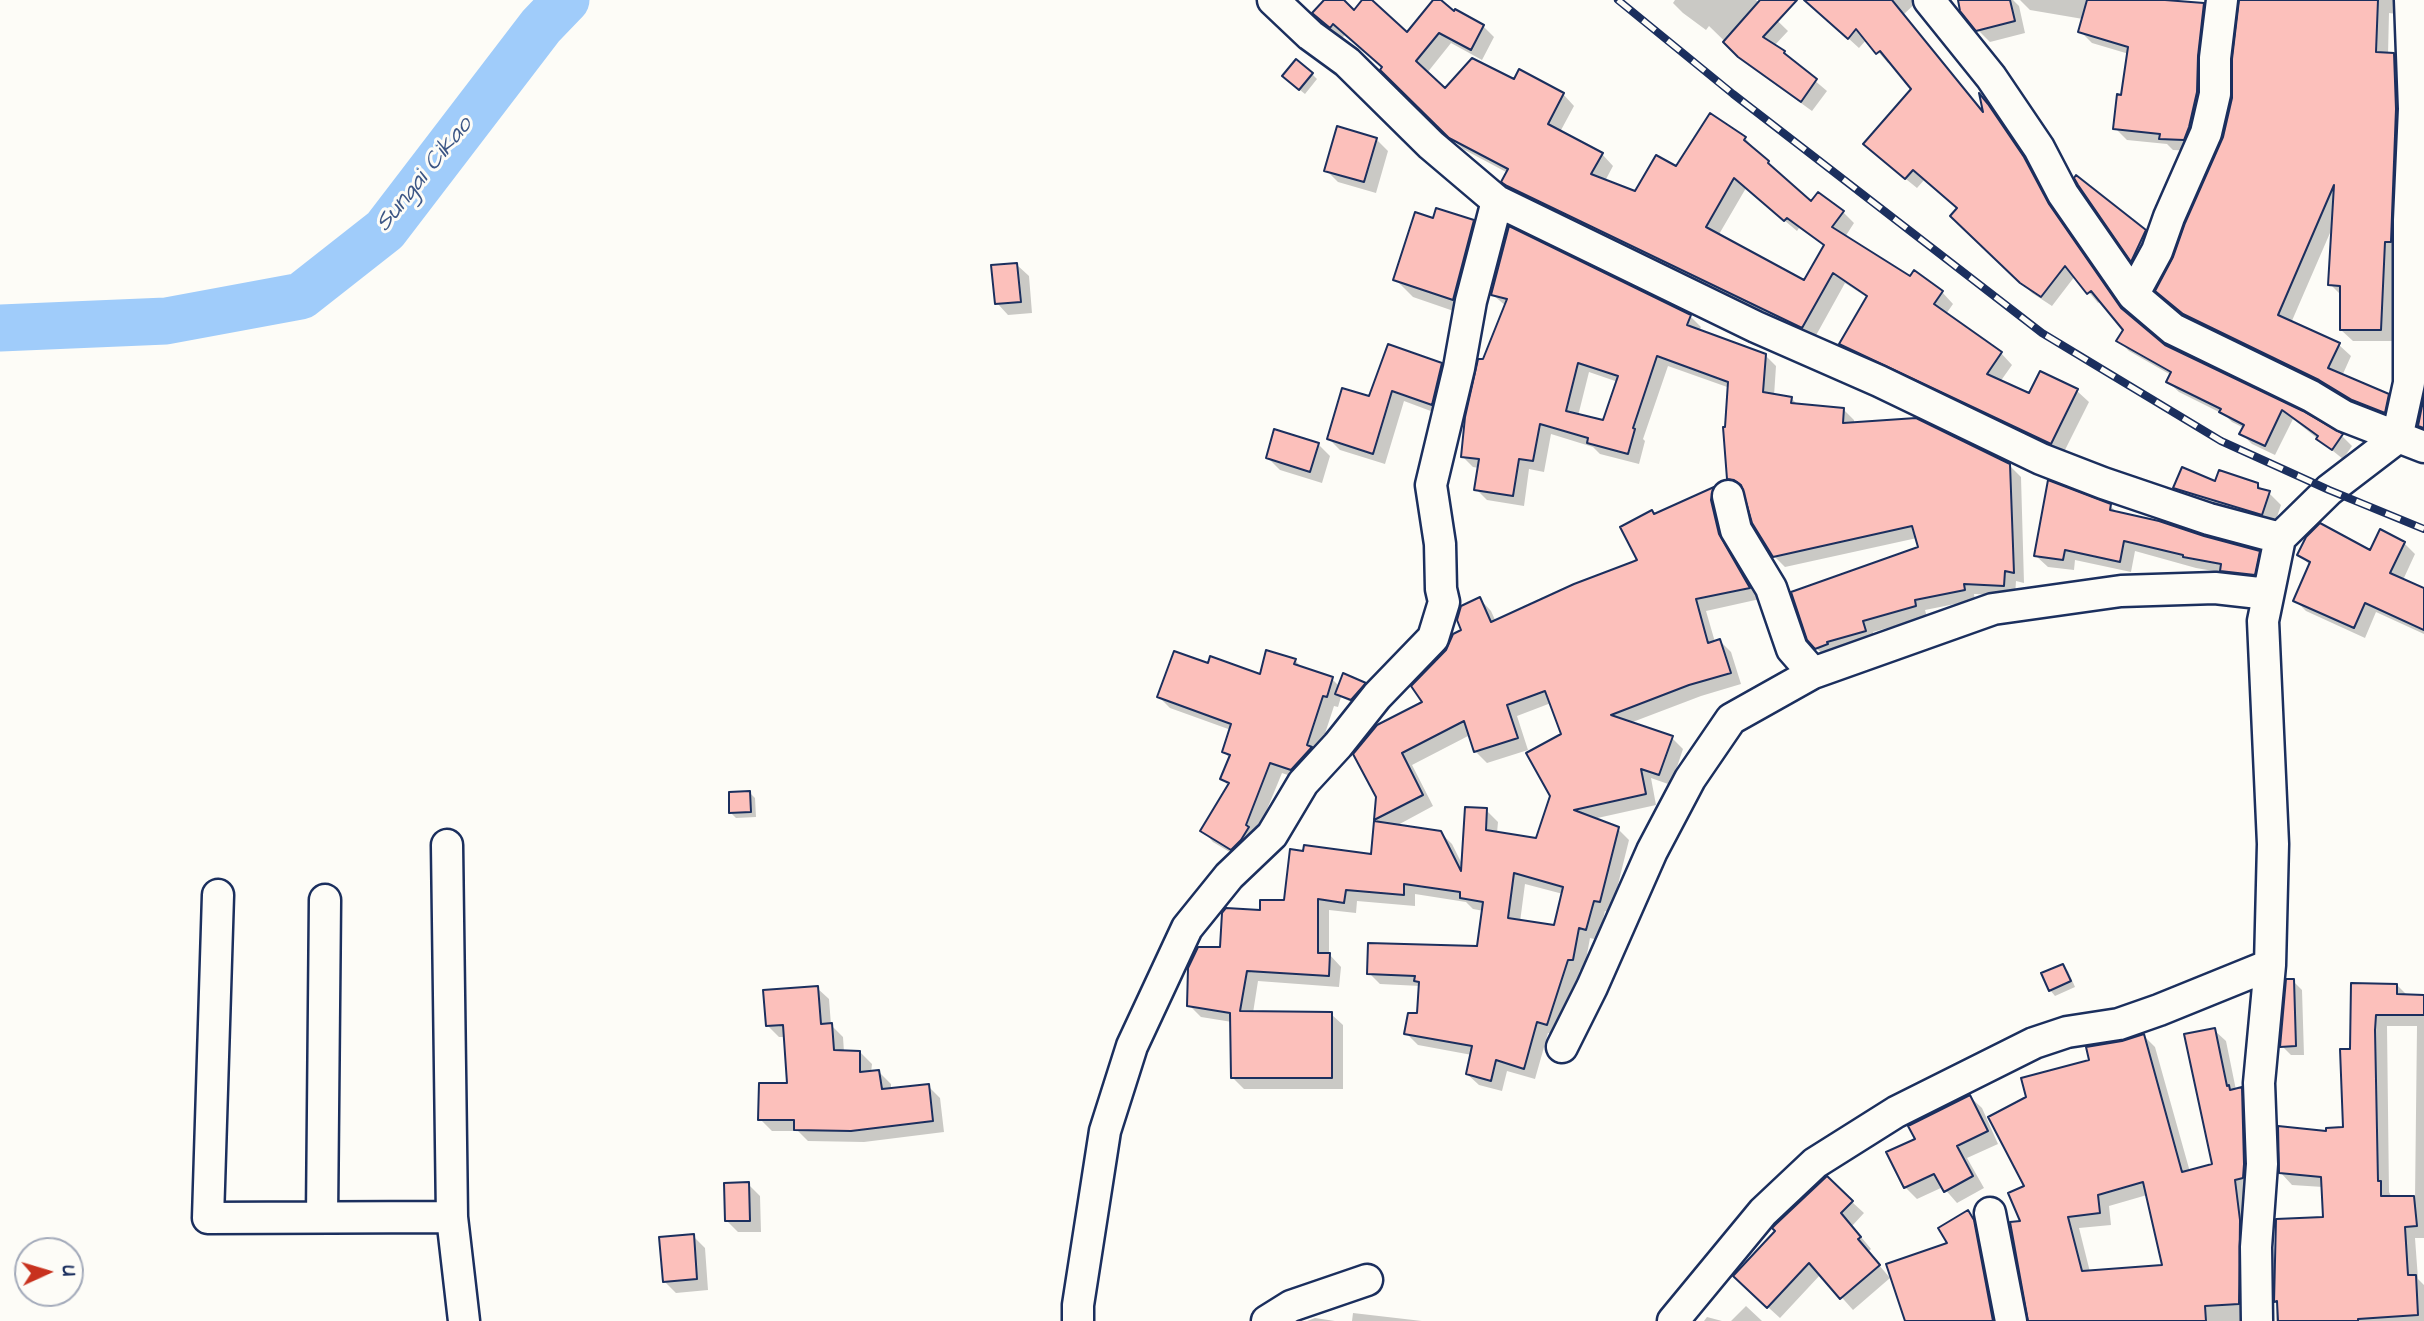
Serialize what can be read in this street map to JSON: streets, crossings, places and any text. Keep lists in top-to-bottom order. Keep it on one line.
{"water":["Sungai Cikao"],"north":"right"}
